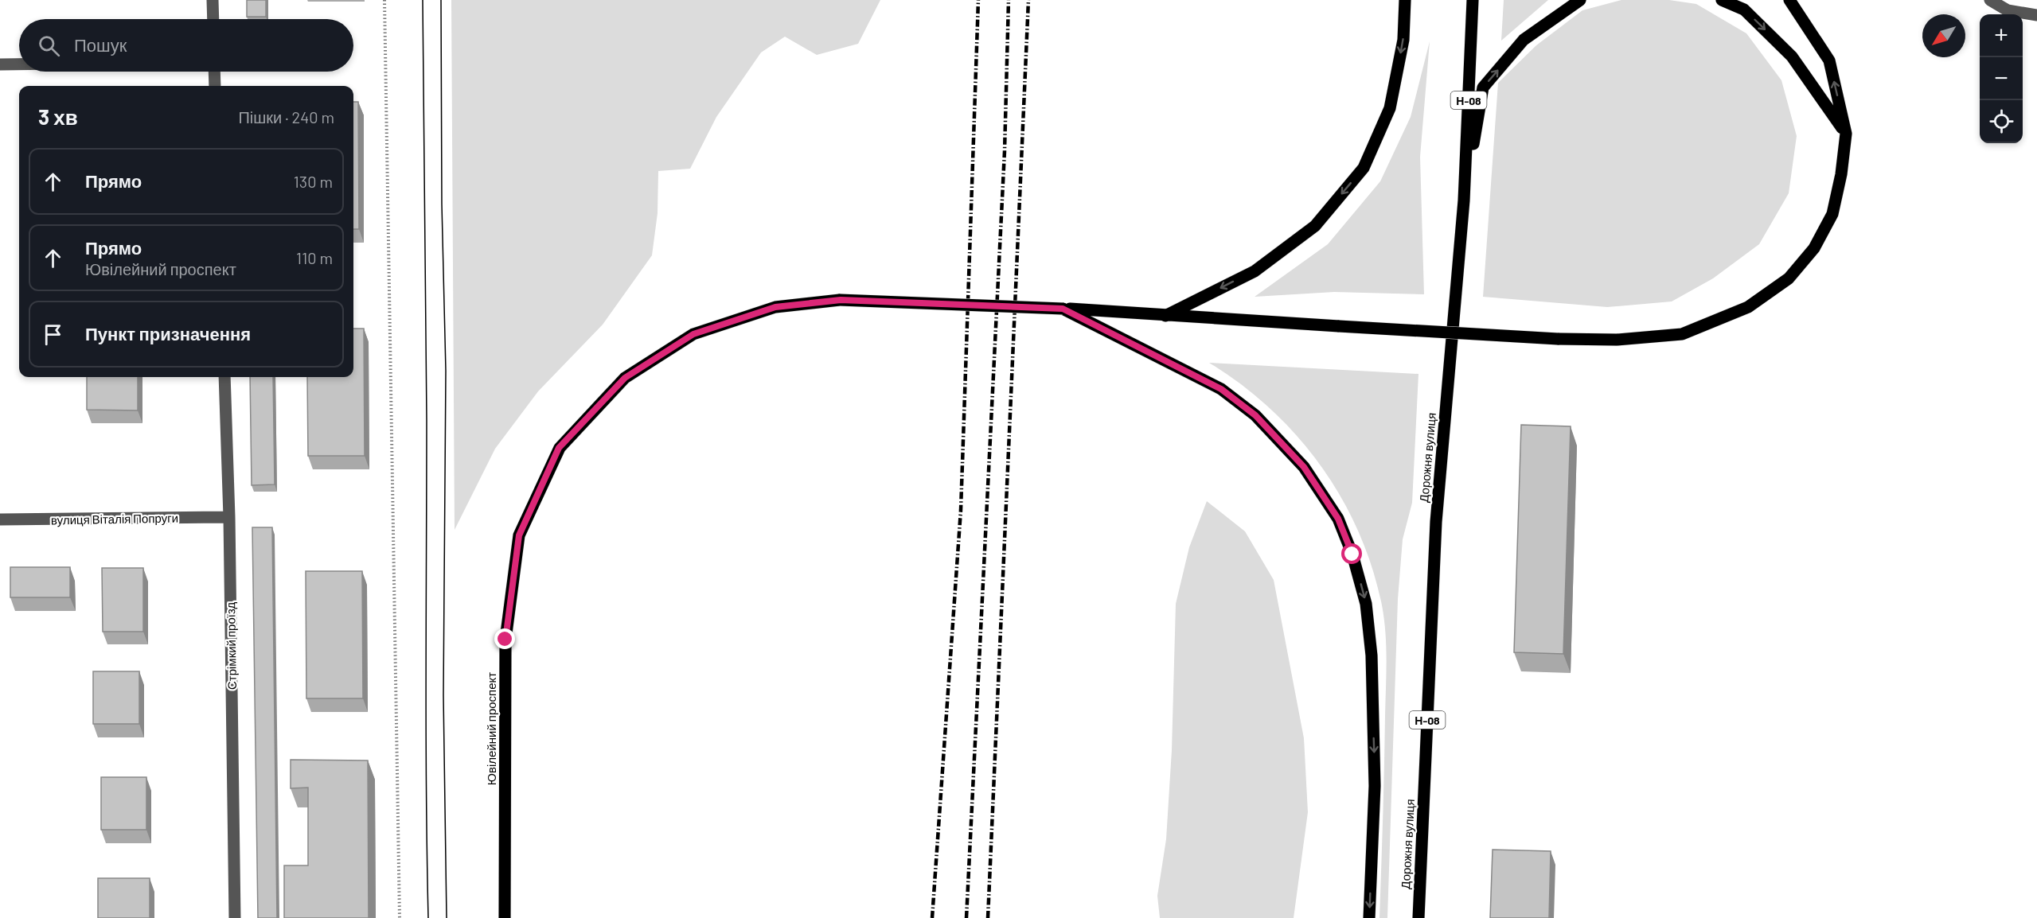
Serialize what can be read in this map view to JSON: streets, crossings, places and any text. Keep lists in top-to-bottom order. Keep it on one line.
{"streets":{"main road":["Н-08","Дорожня вулиця","Ювілейний проспект"],"street":["вулиця Віталія Попруги","Стрімкий проїзд"]},"crossings":[["вулиця Віталія Попруги","Стрімкий проїзд"]],"north":"bottom left","page":{"map_buttons":["+","−"],"search":"Пошук","heading":["3 хв","Пішки · 240 m"],"list":[["Прямо","130 m"],["Прямо","Ювілейний проспект","110 m"],"Пункт призначення"]}}
